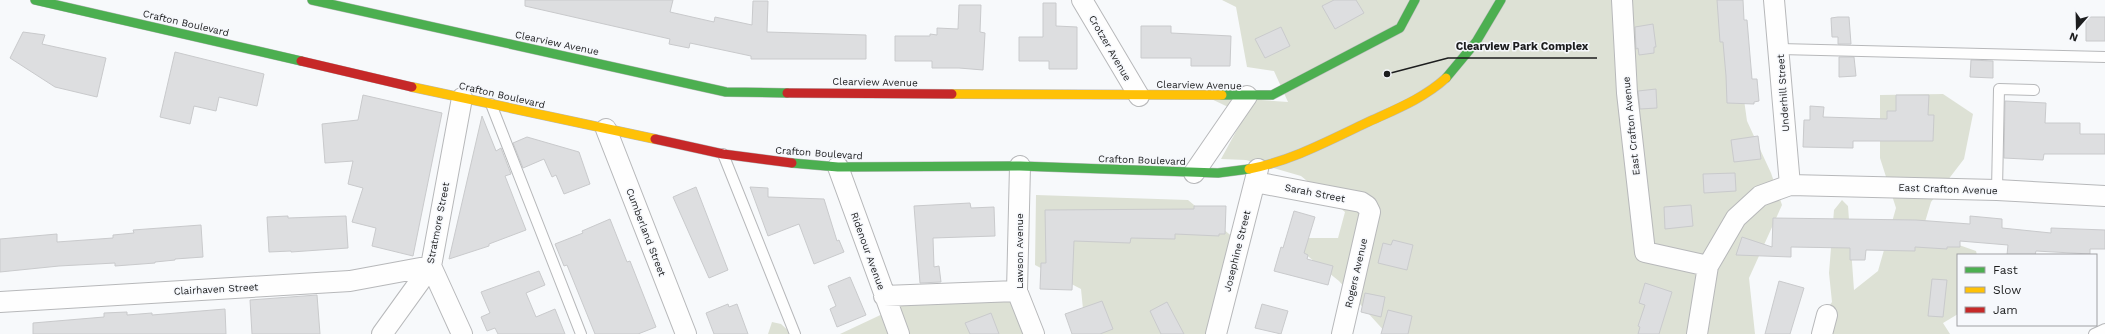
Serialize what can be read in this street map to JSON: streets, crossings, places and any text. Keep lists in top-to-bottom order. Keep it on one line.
{"streets":{"main road":["Crafton Boulevard","Clearview Avenue"],"street":["Crotzer Avenue","Underhill Street","East Crafton Avenue","Sarah Street","Stratmore Street","Cumberland Street","Ridenour Avenue","Lawson Avenue","Josephine Street","Rogers Avenue","Clairhaven Street"]},"crossings":[["Crafton Boulevard","Sarah Street"],["Crafton Boulevard","Stratmore Street"],["Crafton Boulevard","Cumberland Street"],["Crafton Boulevard","Ridenour Avenue"],["Crafton Boulevard","Lawson Avenue"],["Crafton Boulevard","Josephine Street"],["Clearview Avenue","Crotzer Avenue"],["Underhill Street","East Crafton Avenue"],["Sarah Street","Josephine Street"],["Sarah Street","Rogers Avenue"],["Stratmore Street","Clairhaven Street"]],"places":["Clearview Park Complex"],"legend":["Fast","Slow","Jam"],"north":"bottom"}
